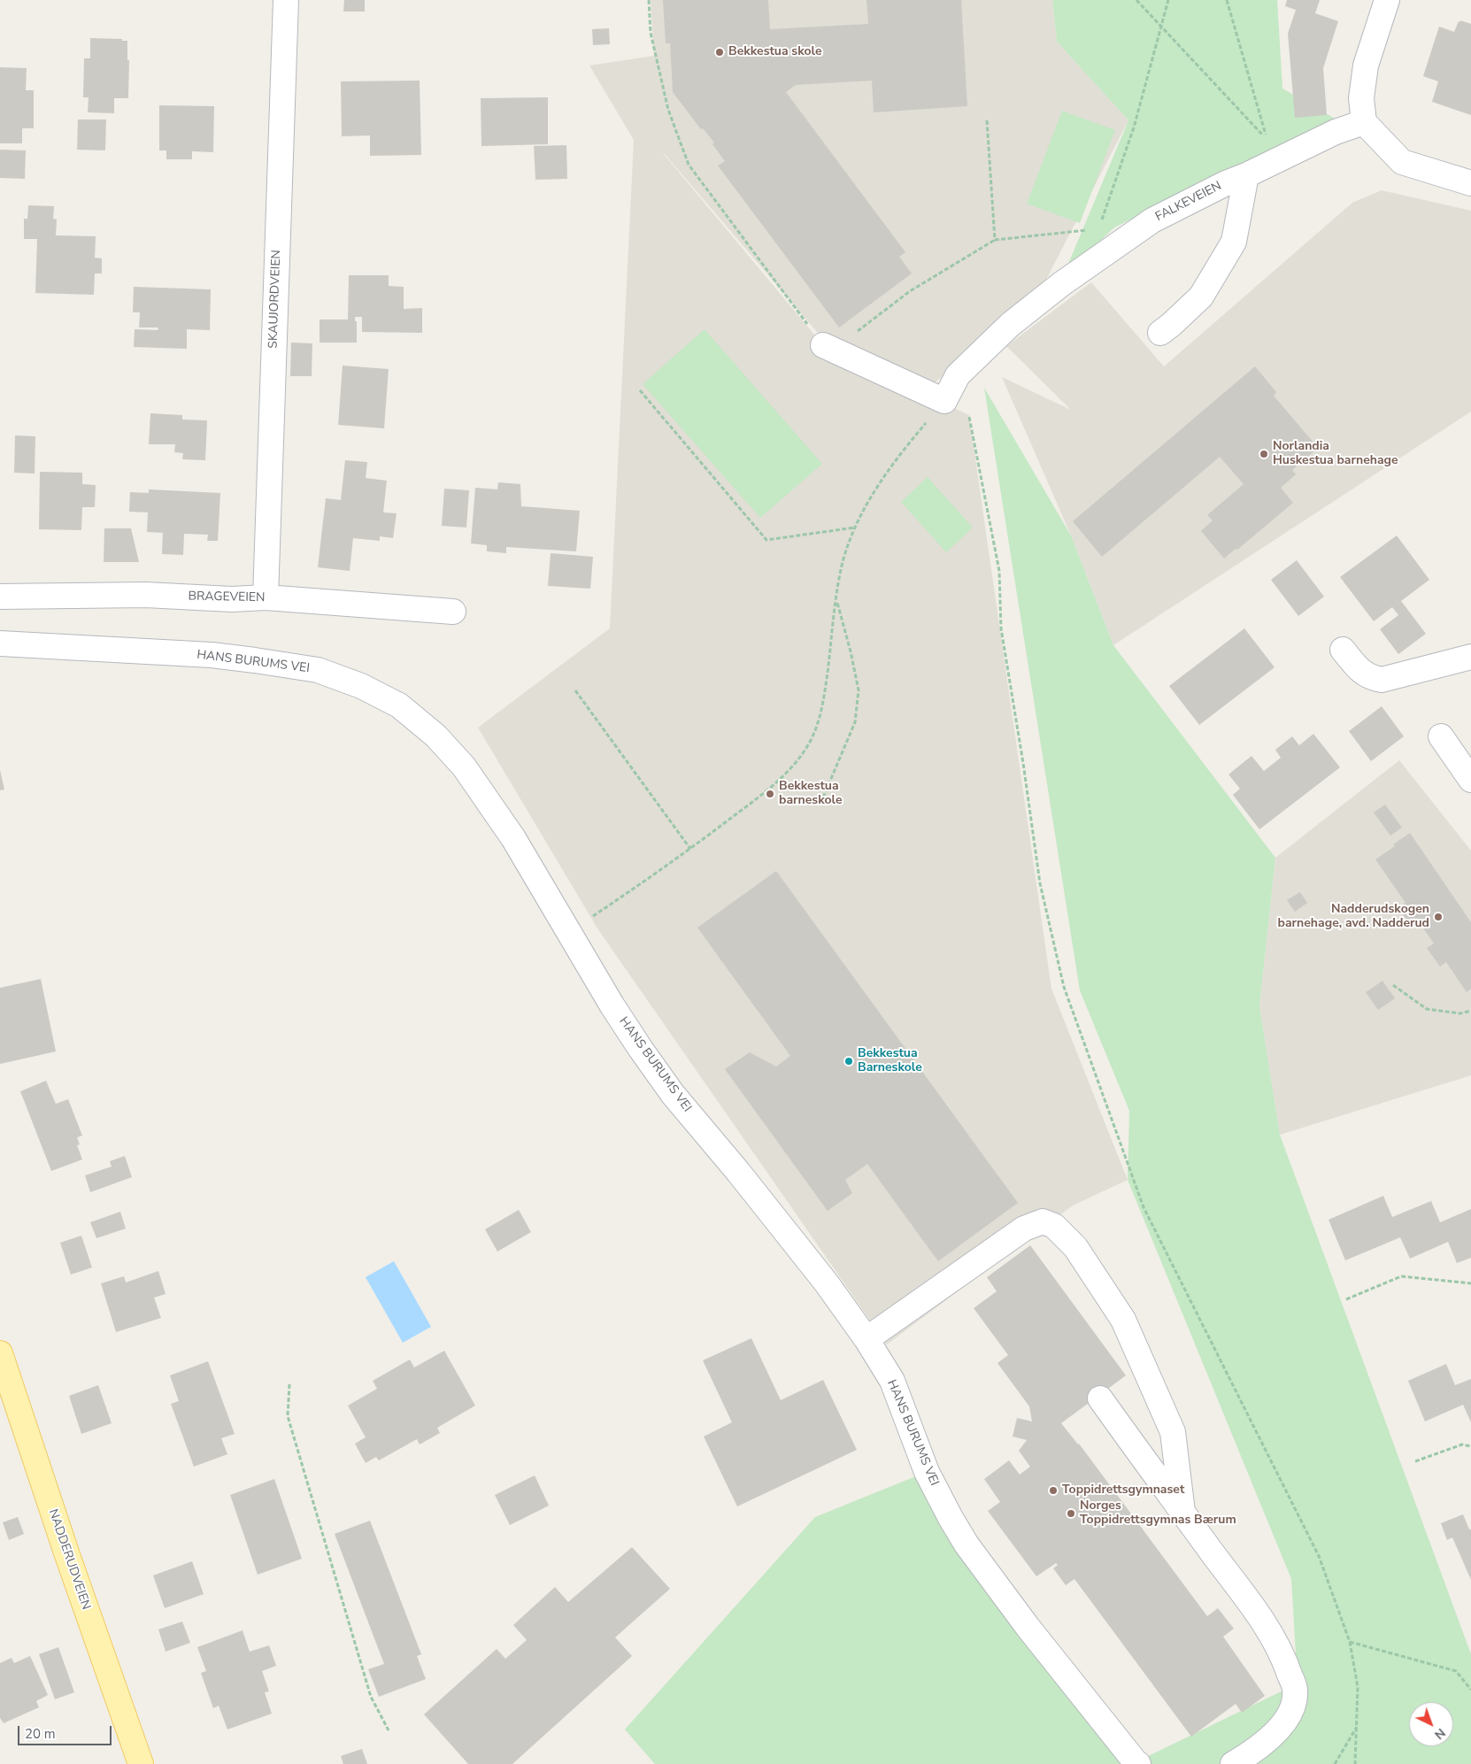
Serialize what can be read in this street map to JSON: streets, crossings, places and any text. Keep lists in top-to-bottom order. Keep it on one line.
{"streets":{"main road":["NADDERUDVEIEN"],"street":["FALKEVEIEN","SKAUJORDVEIEN","BRAGEVEIEN","HANS BURUMS VEI"]},"crossings":[["SKAUJORDVEIEN","BRAGEVEIEN"]],"places":["Bekkestua skole","Norlandia Huskestua barnehage","Bekkestua barneskole","Nadderudskogen barnehage, avd. Nadderud","Bekkestua Barneskole","Toppidrettsgymnaset","Norges Toppidrettsgymnas Bærum"],"scale_bar":"20 m","north":"bottom right"}
